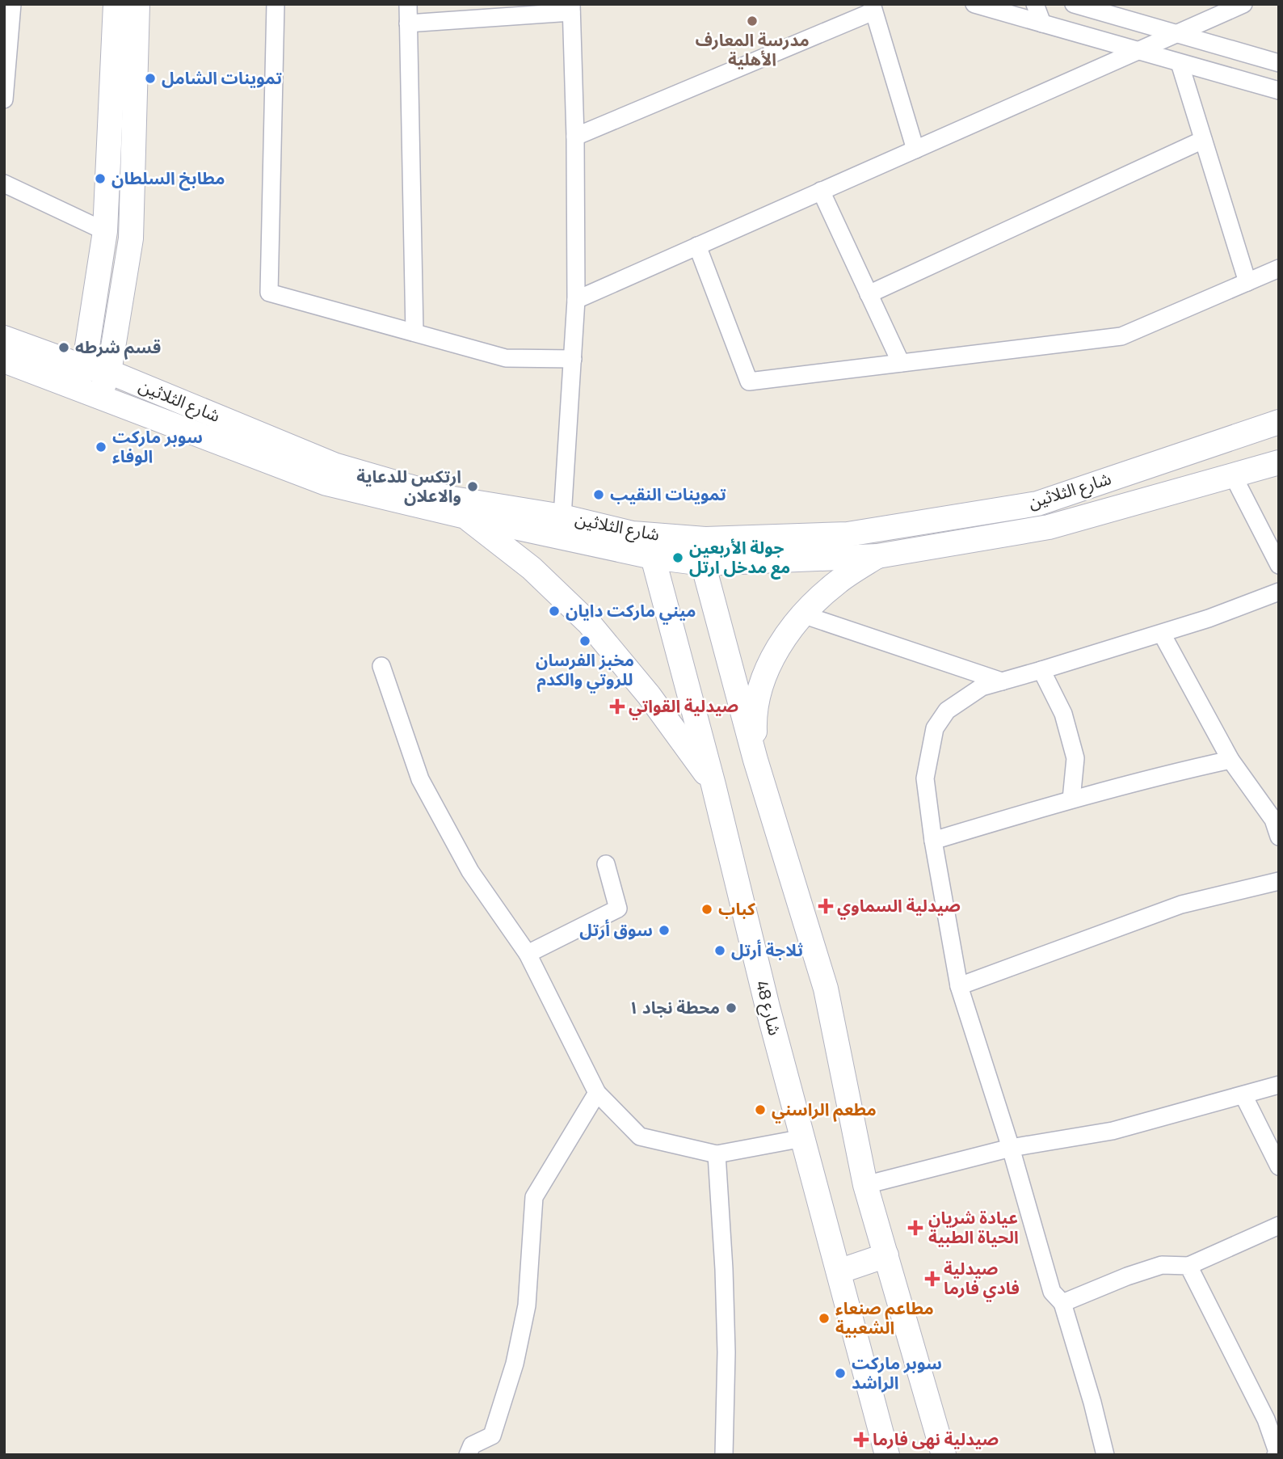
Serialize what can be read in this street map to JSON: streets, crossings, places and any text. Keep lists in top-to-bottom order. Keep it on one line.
{"streets":{"main road":["شارع الثلاثين","شارع 48"]},"crossings":[["شارع الثلاثين","شارع 48"]],"places":{"other":["مدرسة المعارف الأهلية","تموينات الشامل","مطابخ السلطان","قسم شرطه","سوبر ماركت الوفاء","ارتكس للدعاية والاعلان","تموينات النقيب","جولة الأربعين مع مدخل ارتل","ميني ماركت دايان","مخبز الفرسان للروتي والكدم","كباب","سوق أرتل","ثلاجة أرتل","محطة نجاد ١","مطعم الراسني","مطاعم صنعاء الشعبية","سوبر ماركت الراشد"],"health":["صيدلية القواتي","صيدلية السماوي","عيادة شريان الحياة الطبية","صيدلية فادي فارما","صيدلية نهى فارما"]}}
